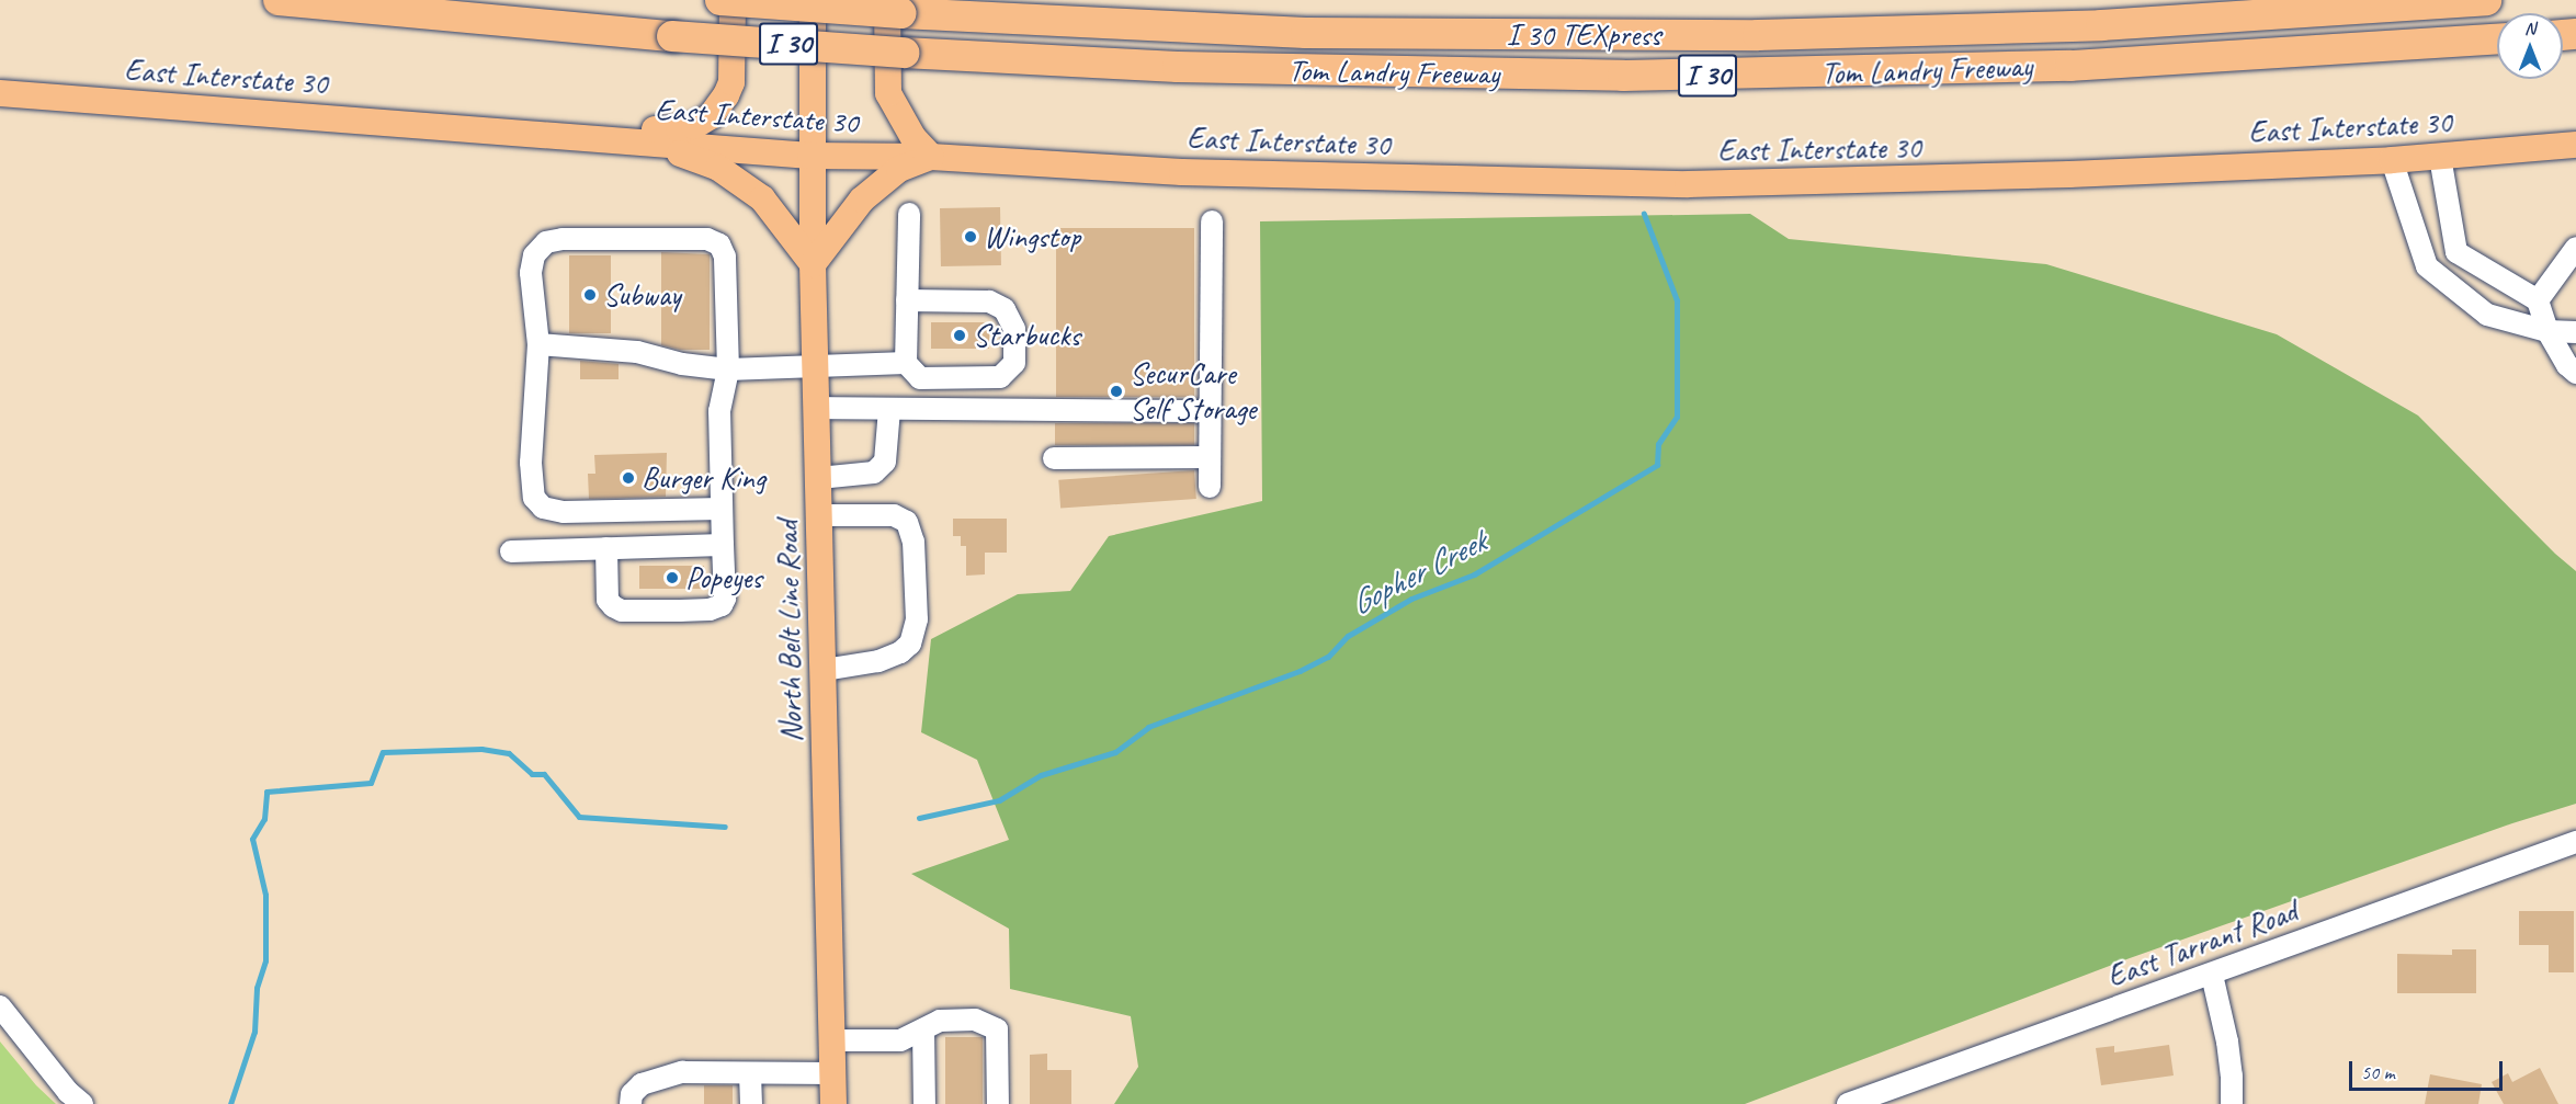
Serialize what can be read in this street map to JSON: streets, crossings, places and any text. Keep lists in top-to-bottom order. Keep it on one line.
{"streets":{"highway":["I 30 TEXpress","I 30","Tom Landry Freeway"],"main road":["East Interstate 30","North Belt Line Road"],"street":["East Tarrant Road"]},"crossings":[["East Interstate 30","North Belt Line Road"]],"water":["Gopher Creek"],"places":["Wingstop","Subway","Starbucks","SecurCare Self Storage","Burger King","Popeyes"],"scale_bar":"50 m","north":"top"}
